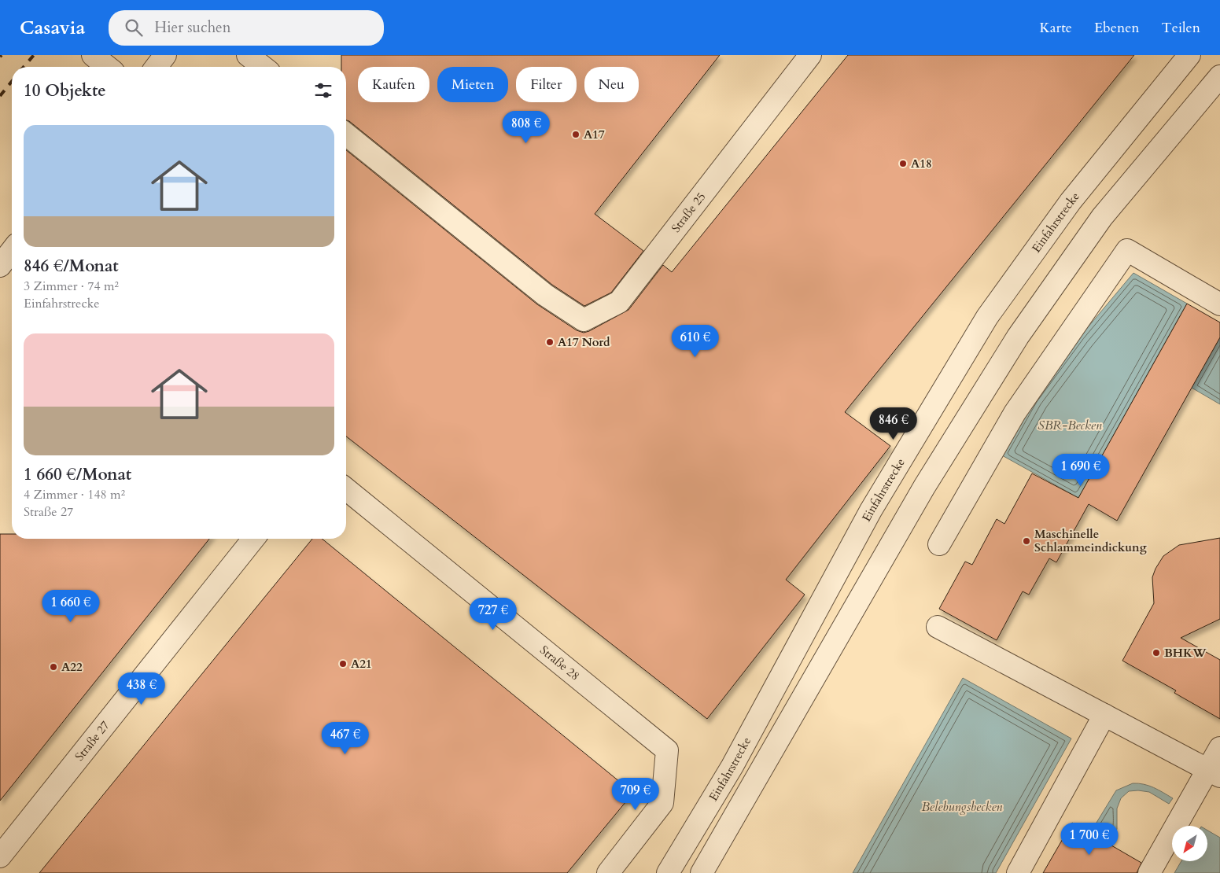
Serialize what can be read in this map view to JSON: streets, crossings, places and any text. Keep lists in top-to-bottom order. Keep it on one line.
{"streets":{"street":["Straße 25","Einfahrstrecke","Straße 28","Straße 27"]},"water":["SBR-Becken","Belebungsbecken"],"places":["A17","A18","A17 Nord","Maschinelle Schlammeindickung","BHKW","A21","A22"],"north":"bottom left","page":{"header":"Casavia","search":"Hier suchen","nav":["Karte","Ebenen","Teilen"],"chip":["Kaufen","Mieten","Filter","Neu"],"heading":"10 Objekte","price":["808 €","610 €","846 €","1 690 €","1 660 €","727 €","438 €","467 €","709 €","1 700 €"],"list":[{"name":"846 €/Monat","note":"3 Zimmer · 74 m² · Einfahrstrecke"},{"name":"1 660 €/Monat","note":"4 Zimmer · 148 m² · Straße 27"}]}}
